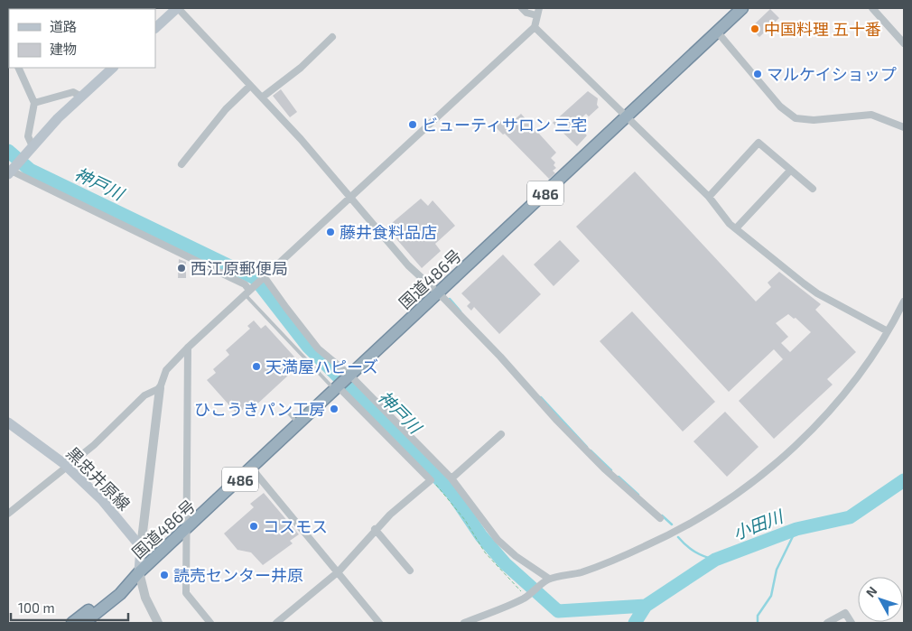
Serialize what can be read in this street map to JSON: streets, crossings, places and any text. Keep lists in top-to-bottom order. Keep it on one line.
{"streets":{"highway":["486","国道486号"],"main road":["黒忠井原線"]},"water":["神戸川","小田川"],"places":["中国料理 五十番","マルケイショップ","ビューティサロン 三宅","藤井食料品店","西江原郵便局","天満屋ハピーズ","ひこうきパン工房","コスモス","読売センター井原"],"legend":["道路","建物"],"scale_bar":"100 m","north":"top left"}
